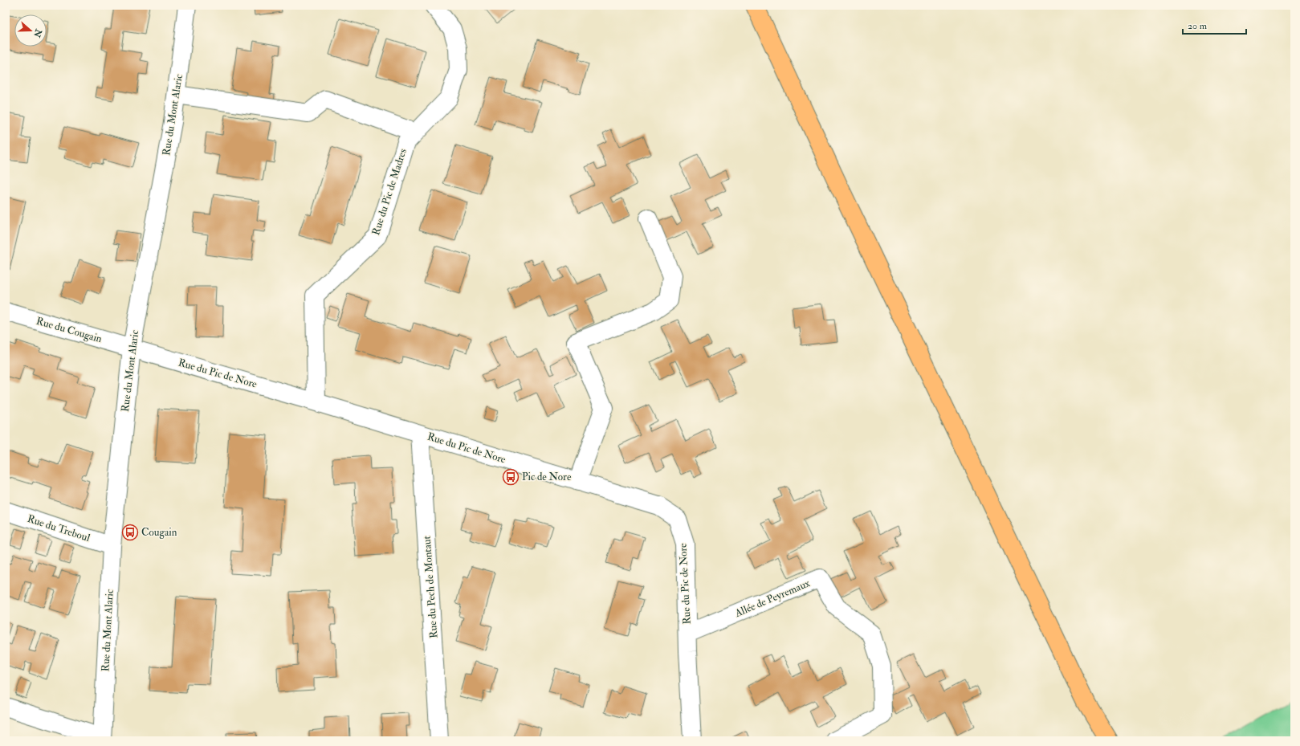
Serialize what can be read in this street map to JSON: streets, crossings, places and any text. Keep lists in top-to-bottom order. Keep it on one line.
{"streets":{"street":["Rue du Mont Alaric","Rue du Pic de Madres","Rue du Cougain","Rue du Pic de Nore","Rue du Treboul","Rue du Pech de Montaut","Allée de Peyremaux"]},"crossings":[["Rue du Mont Alaric","Rue du Cougain"],["Rue du Mont Alaric","Rue du Pic de Nore"],["Rue du Mont Alaric","Rue du Treboul"],["Rue du Pic de Madres","Rue du Pic de Nore"],["Rue du Cougain","Rue du Pic de Nore"],["Rue du Pic de Nore","Rue du Pech de Montaut"],["Rue du Pic de Nore","Allée de Peyremaux"]],"places":{"bus stop":["Pic de Nore","Cougain"]},"scale_bar":"20 m","north":"right"}
